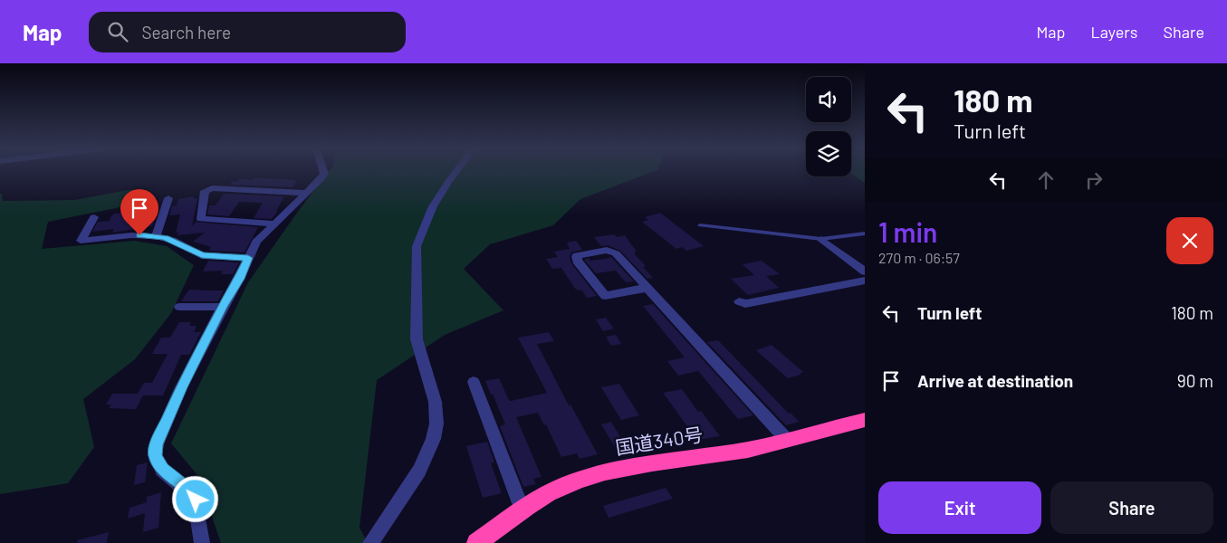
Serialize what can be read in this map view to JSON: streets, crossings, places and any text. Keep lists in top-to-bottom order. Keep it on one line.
{"streets":{"highway":["国道340号"]},"page":{"header":"Map","search":"Search here","nav":["Map","Layers","Share"],"turn":["180 m","Turn left"],"heading":["1 min","270 m · 06:57"],"list":[{"name":"Turn left","value":"180 m"},{"name":"Arrive at destination","value":"90 m"}],"buttons":["Exit","Share"]}}
